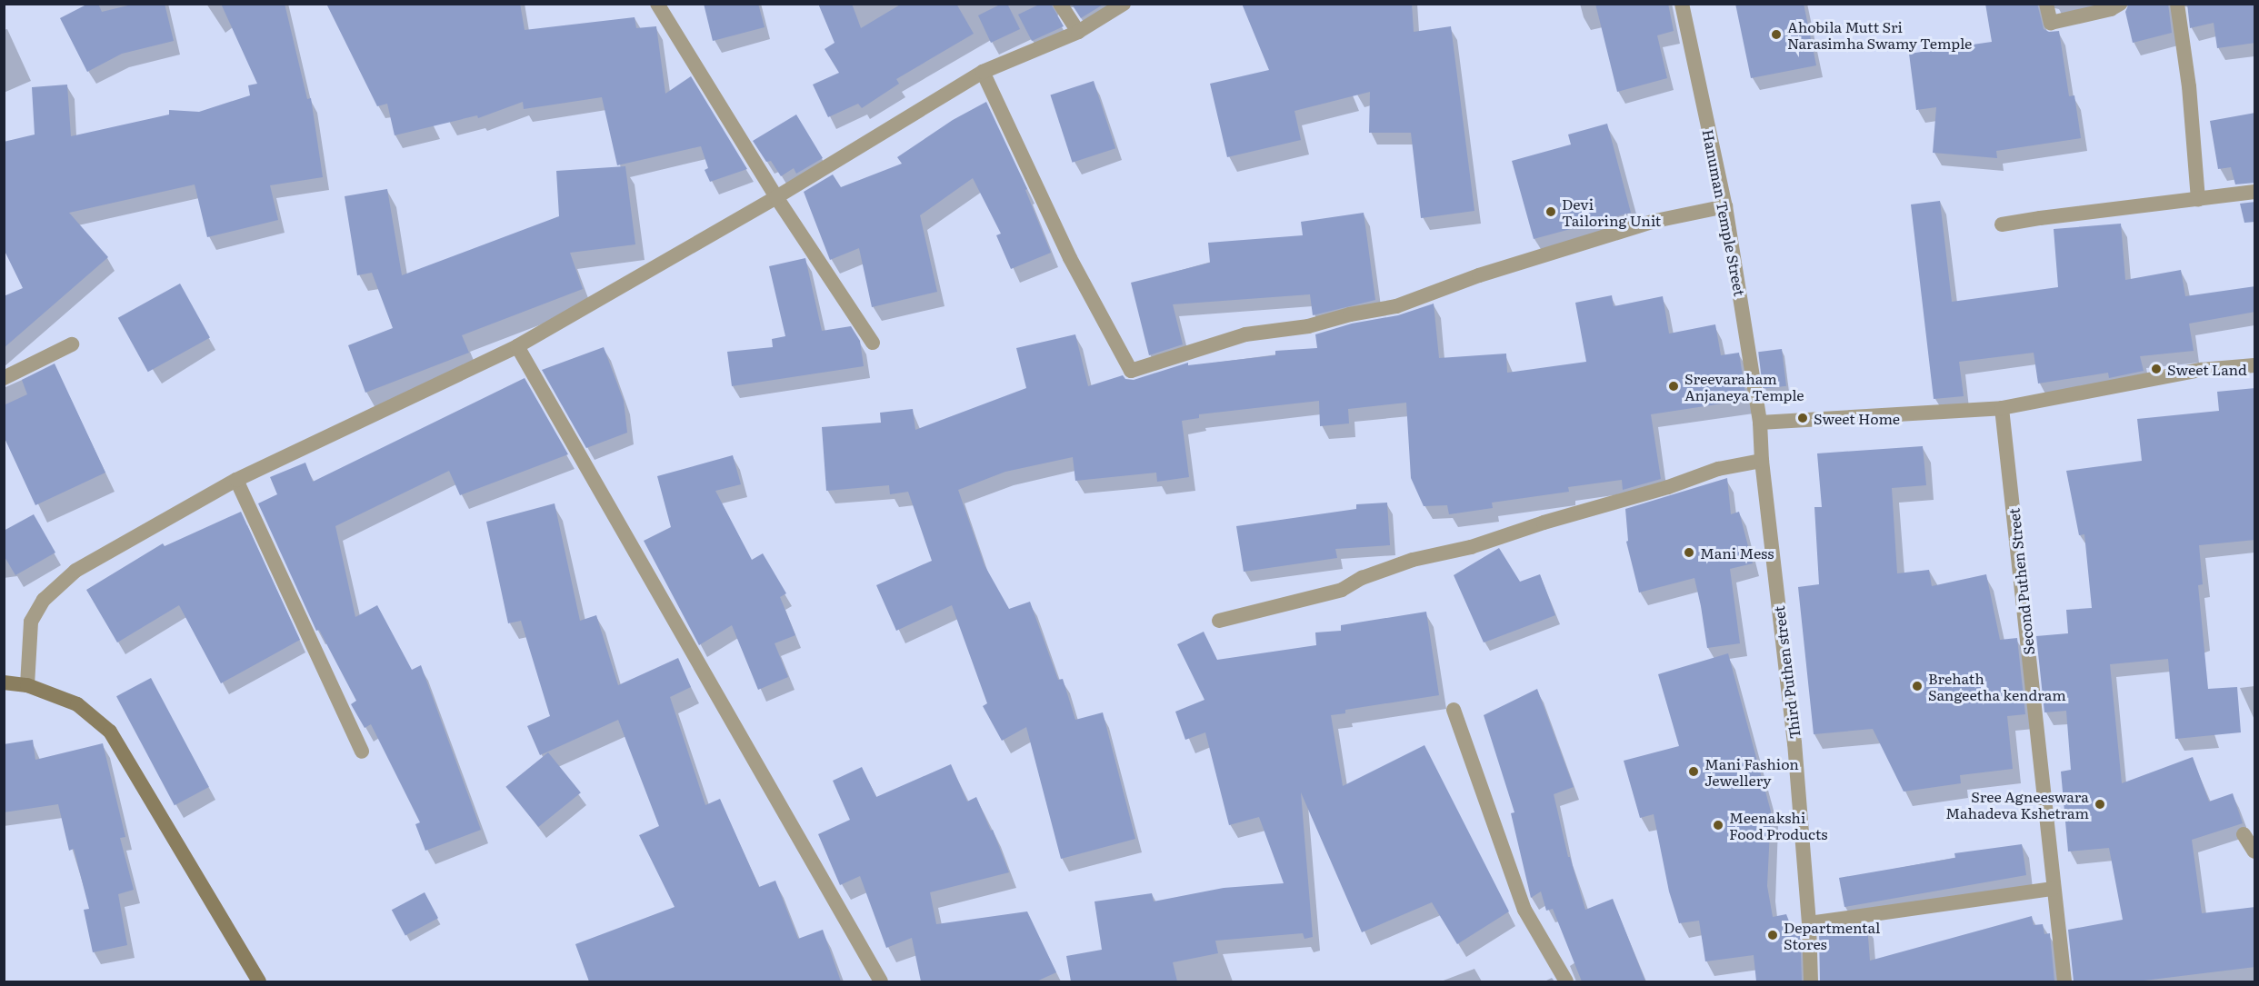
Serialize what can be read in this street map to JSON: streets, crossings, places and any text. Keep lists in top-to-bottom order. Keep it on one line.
{"streets":{"street":["Hanuman Temple Street","Second Puthen Street","Third Puthen street"]},"crossings":[["Hanuman Temple Street","Third Puthen street"]],"places":["Ahobila Mutt Sri Narasimha Swamy Temple","Devi Tailoring Unit","Sweet Land","Sreevaraham Anjaneya Temple","Sweet Home","Mani Mess","Brehath Sangeetha kendram","Mani Fashion Jewellery","Sree Agneeswara Mahadeva Kshetram","Meenakshi Food Products","Departmental Stores"]}
